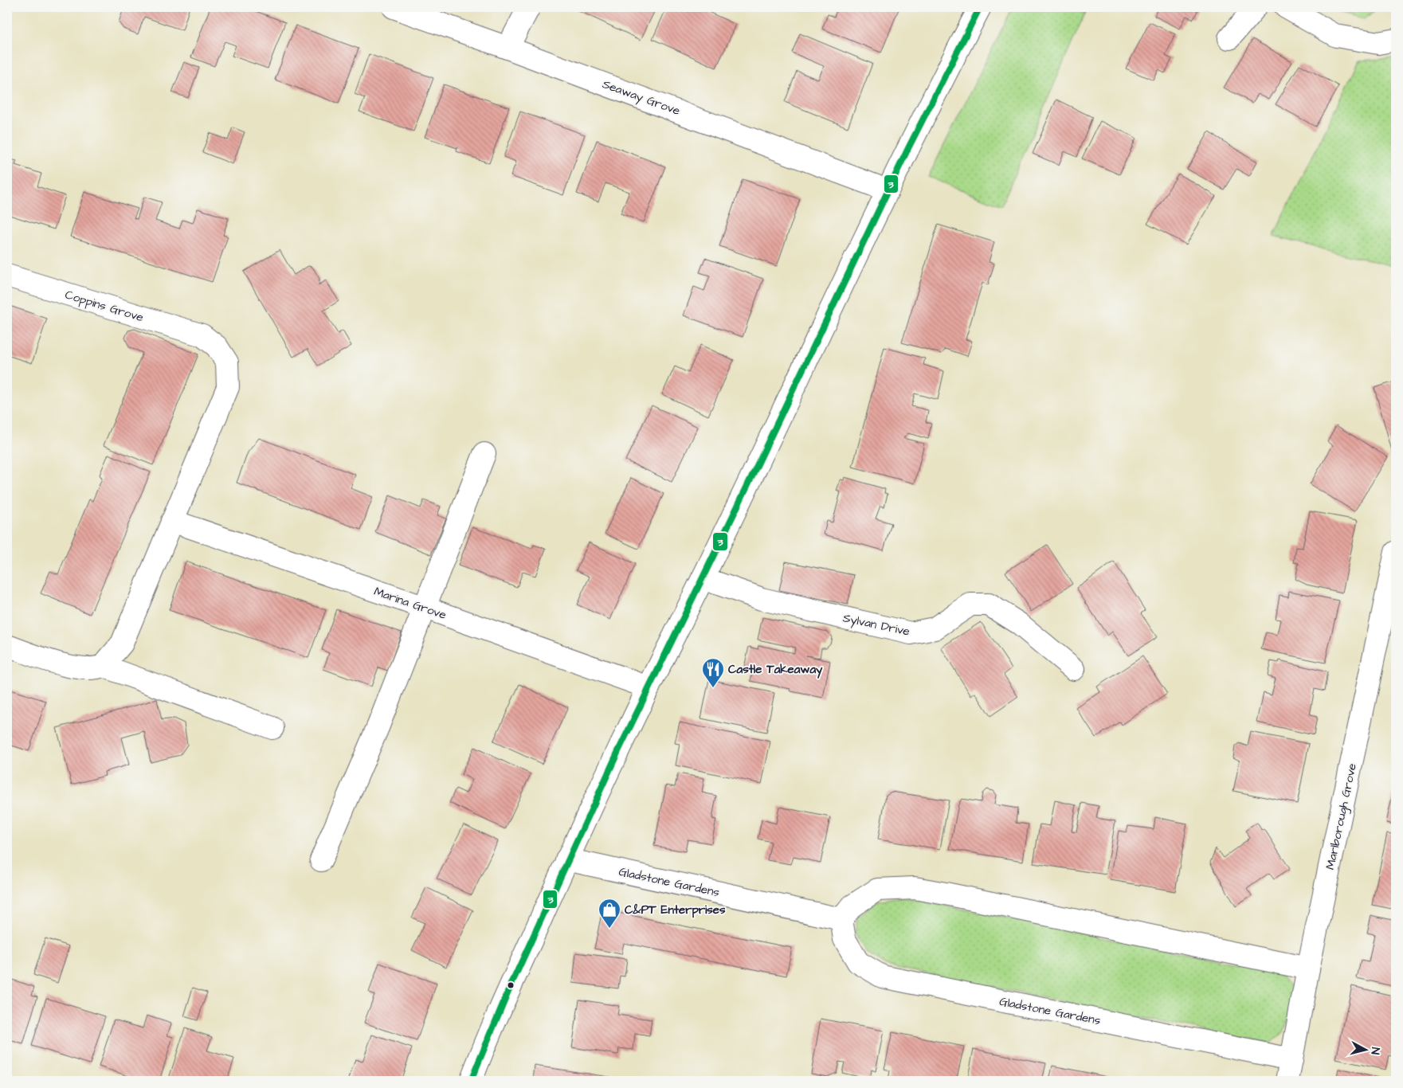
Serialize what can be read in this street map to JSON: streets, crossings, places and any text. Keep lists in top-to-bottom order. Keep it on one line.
{"streets":{"street":["Seaway Grove","Coppins Grove","Marina Grove","Sylvan Drive","Marlborough Grove","Gladstone Gardens"]},"crossings":[["Coppins Grove","Marina Grove"],["Marlborough Grove","Gladstone Gardens"]],"places":{"restaurant":["Castle Takeaway"],"shop":["C&PT Enterprises"]},"lines":["transit line 3"],"north":"right"}
